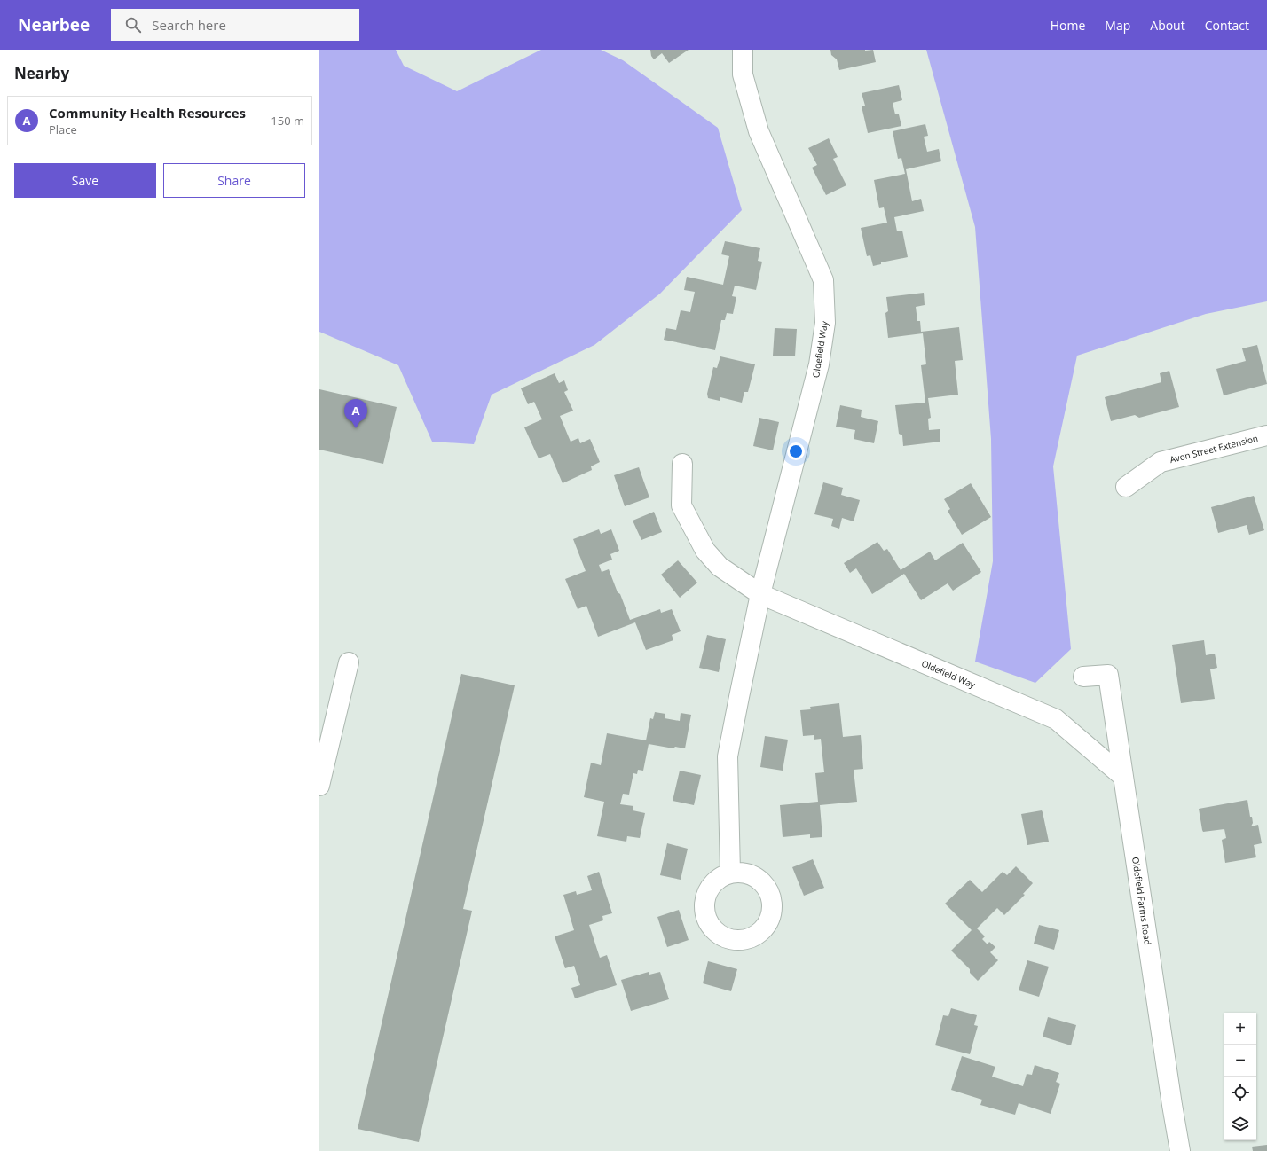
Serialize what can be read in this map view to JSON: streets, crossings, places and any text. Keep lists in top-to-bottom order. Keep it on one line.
{"streets":{"street":["Oldefield Way","Avon Street Extension","Oldefield Farms Road"]},"crossings":[["Oldefield Way","Oldefield Farms Road"]],"page":{"header":"Nearbee","search":"Search here","nav":["Home","Map","About","Contact"],"heading":"Nearby","list":[{"mark":"A","name":"Community Health Resources","note":"Place","value":"150 m"}],"buttons":["Save","Share"],"pins":"A","map_buttons":["+","−"]}}
